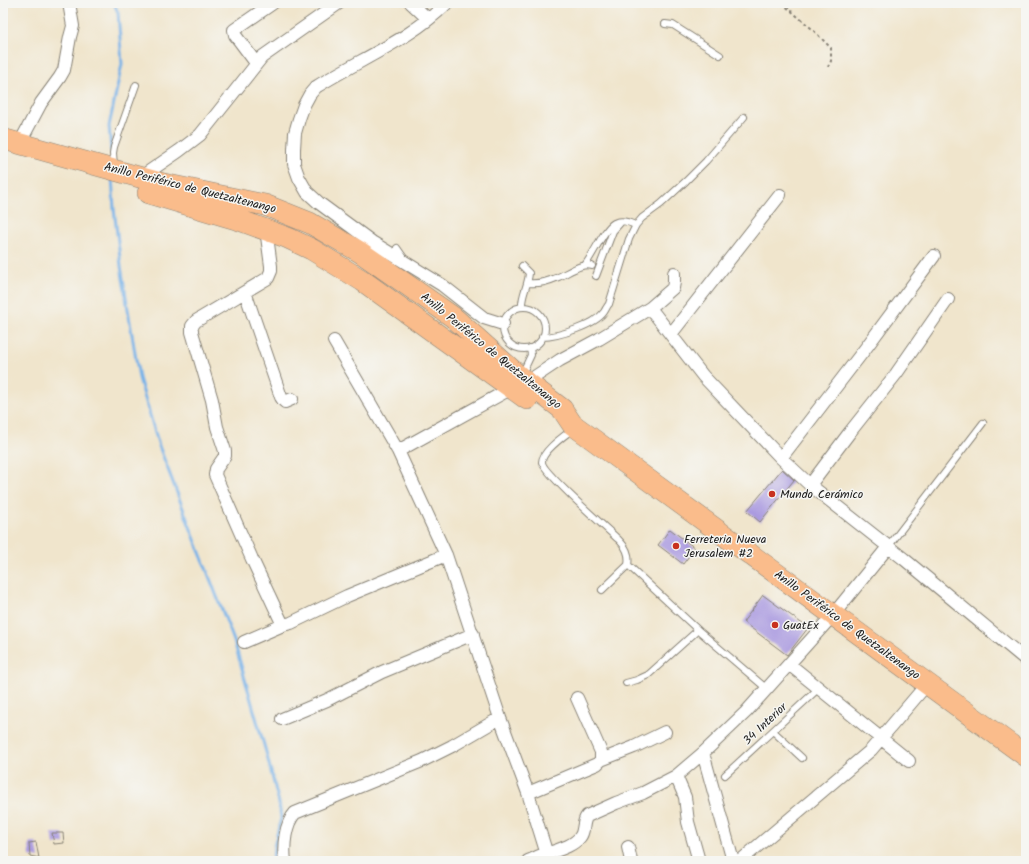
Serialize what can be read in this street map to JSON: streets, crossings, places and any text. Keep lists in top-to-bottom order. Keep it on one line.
{"streets":{"highway":["Anillo Periférico de Quetzaltenango"],"lane":["34 Interior"]},"places":["Mundo Cerámico","Ferreteria Nueva Jerusalem #2","GuatEx"]}
